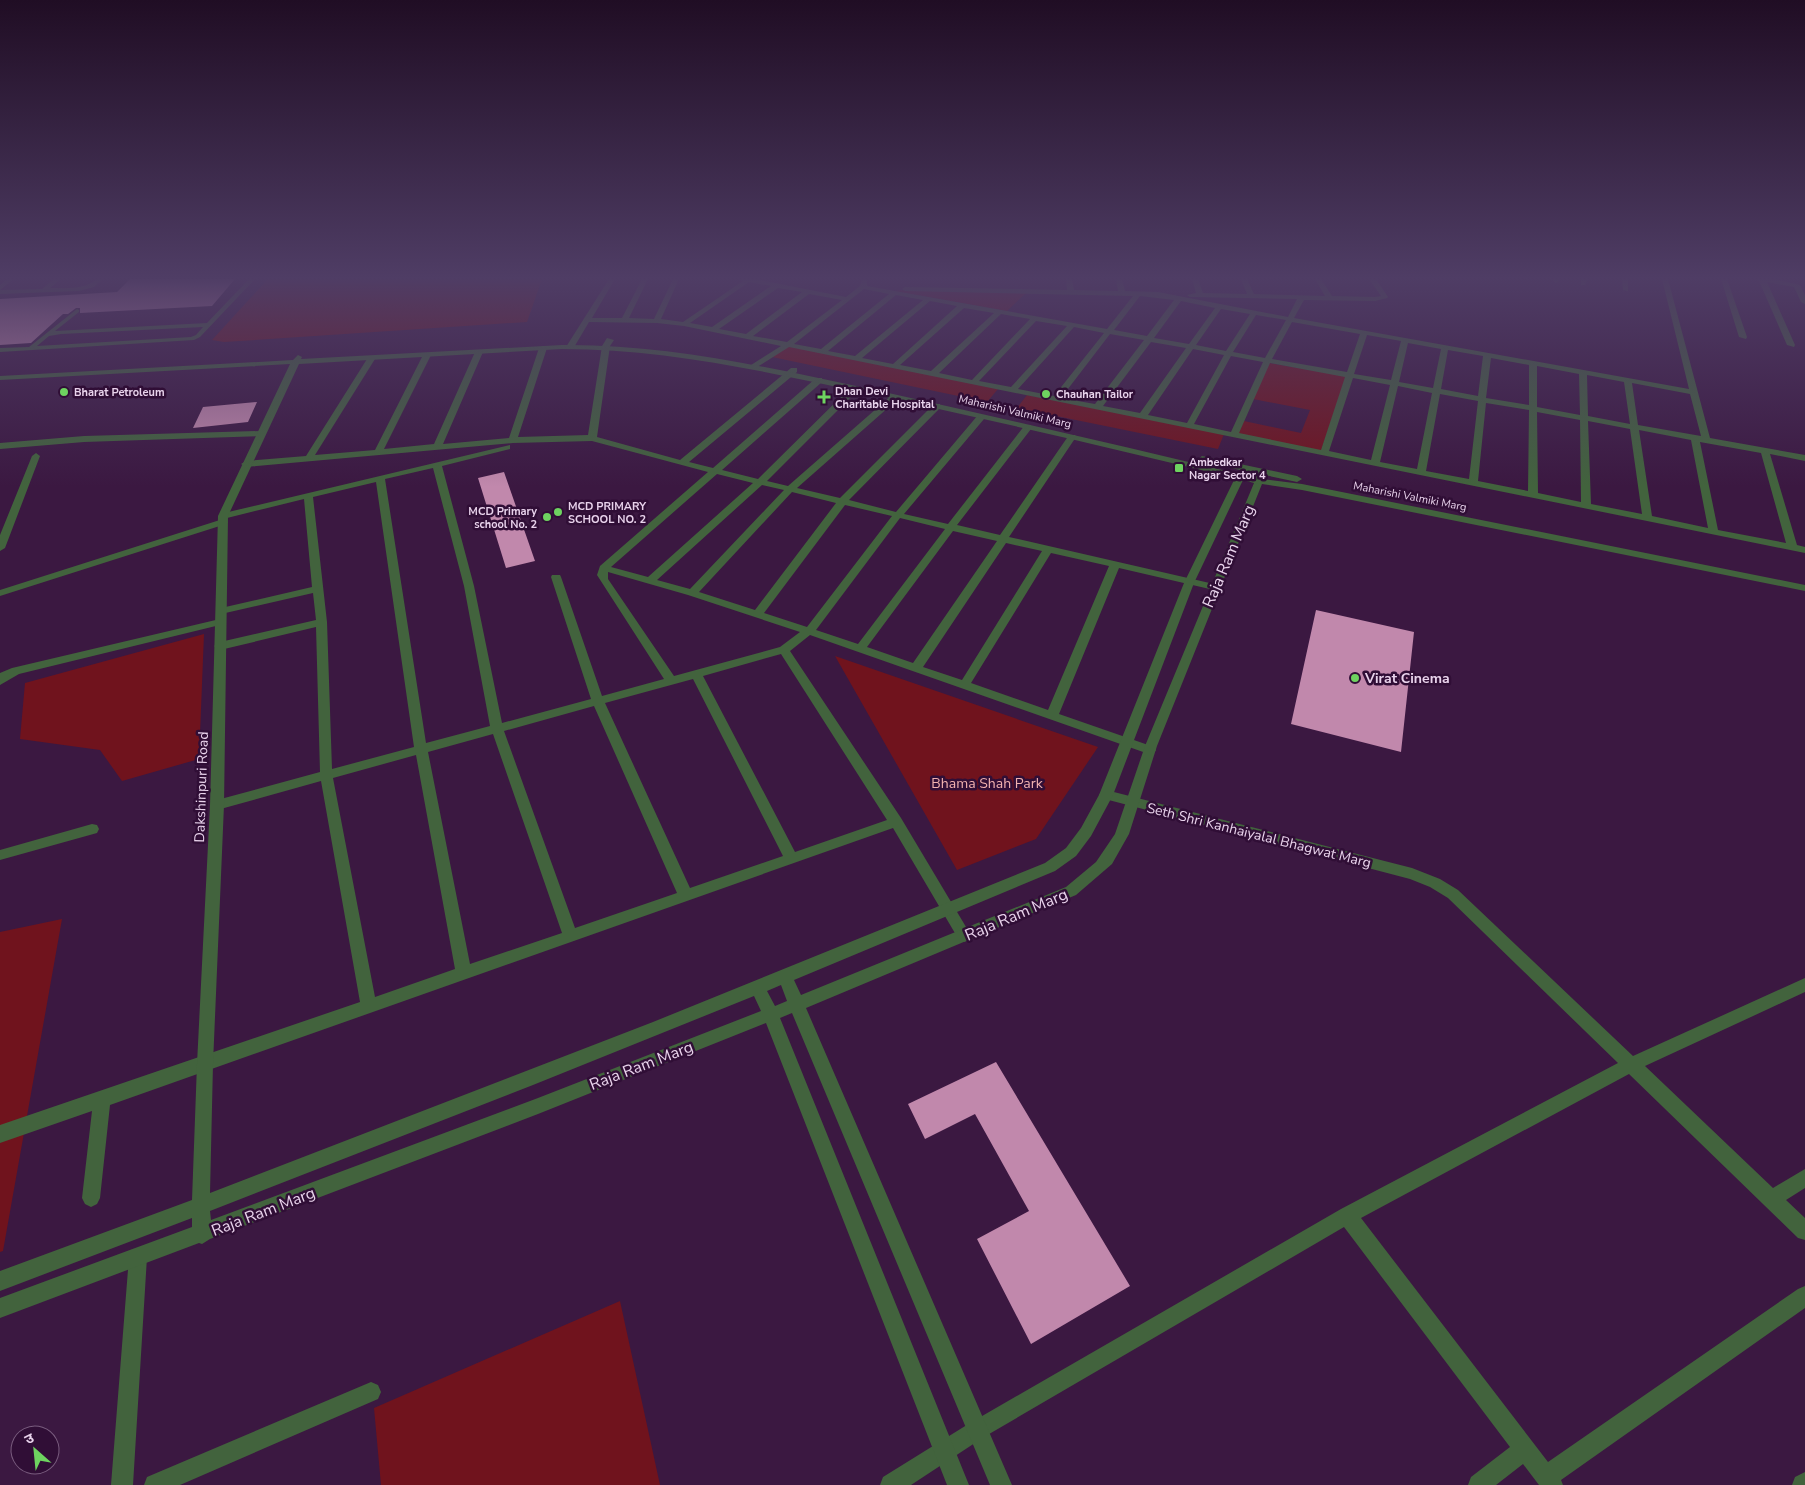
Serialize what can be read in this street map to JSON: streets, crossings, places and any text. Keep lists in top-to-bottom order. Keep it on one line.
{"streets":{"street":["Maharishi Valmiki Marg","Raja Ram Marg","Dakshinpuri Road","Seth Shri Kanhaiyalal Bhagwat Marg"]},"crossings":[["Maharishi Valmiki Marg","Raja Ram Marg"],["Maharishi Valmiki Marg","Dakshinpuri Road"],["Raja Ram Marg","Dakshinpuri Road"],["Raja Ram Marg","Seth Shri Kanhaiyalal Bhagwat Marg"]],"parks":["Bhama Shah Park"],"places":{"other":["Bharat Petroleum","Chauhan Tailor","MCD PRIMARY SCHOOL NO. 2","MCD Primary school No. 2","Virat Cinema"],"health":["Dhan Devi Charitable Hospital"],"transit":["Ambedkar Nagar Sector 4"]},"north":"top left"}
